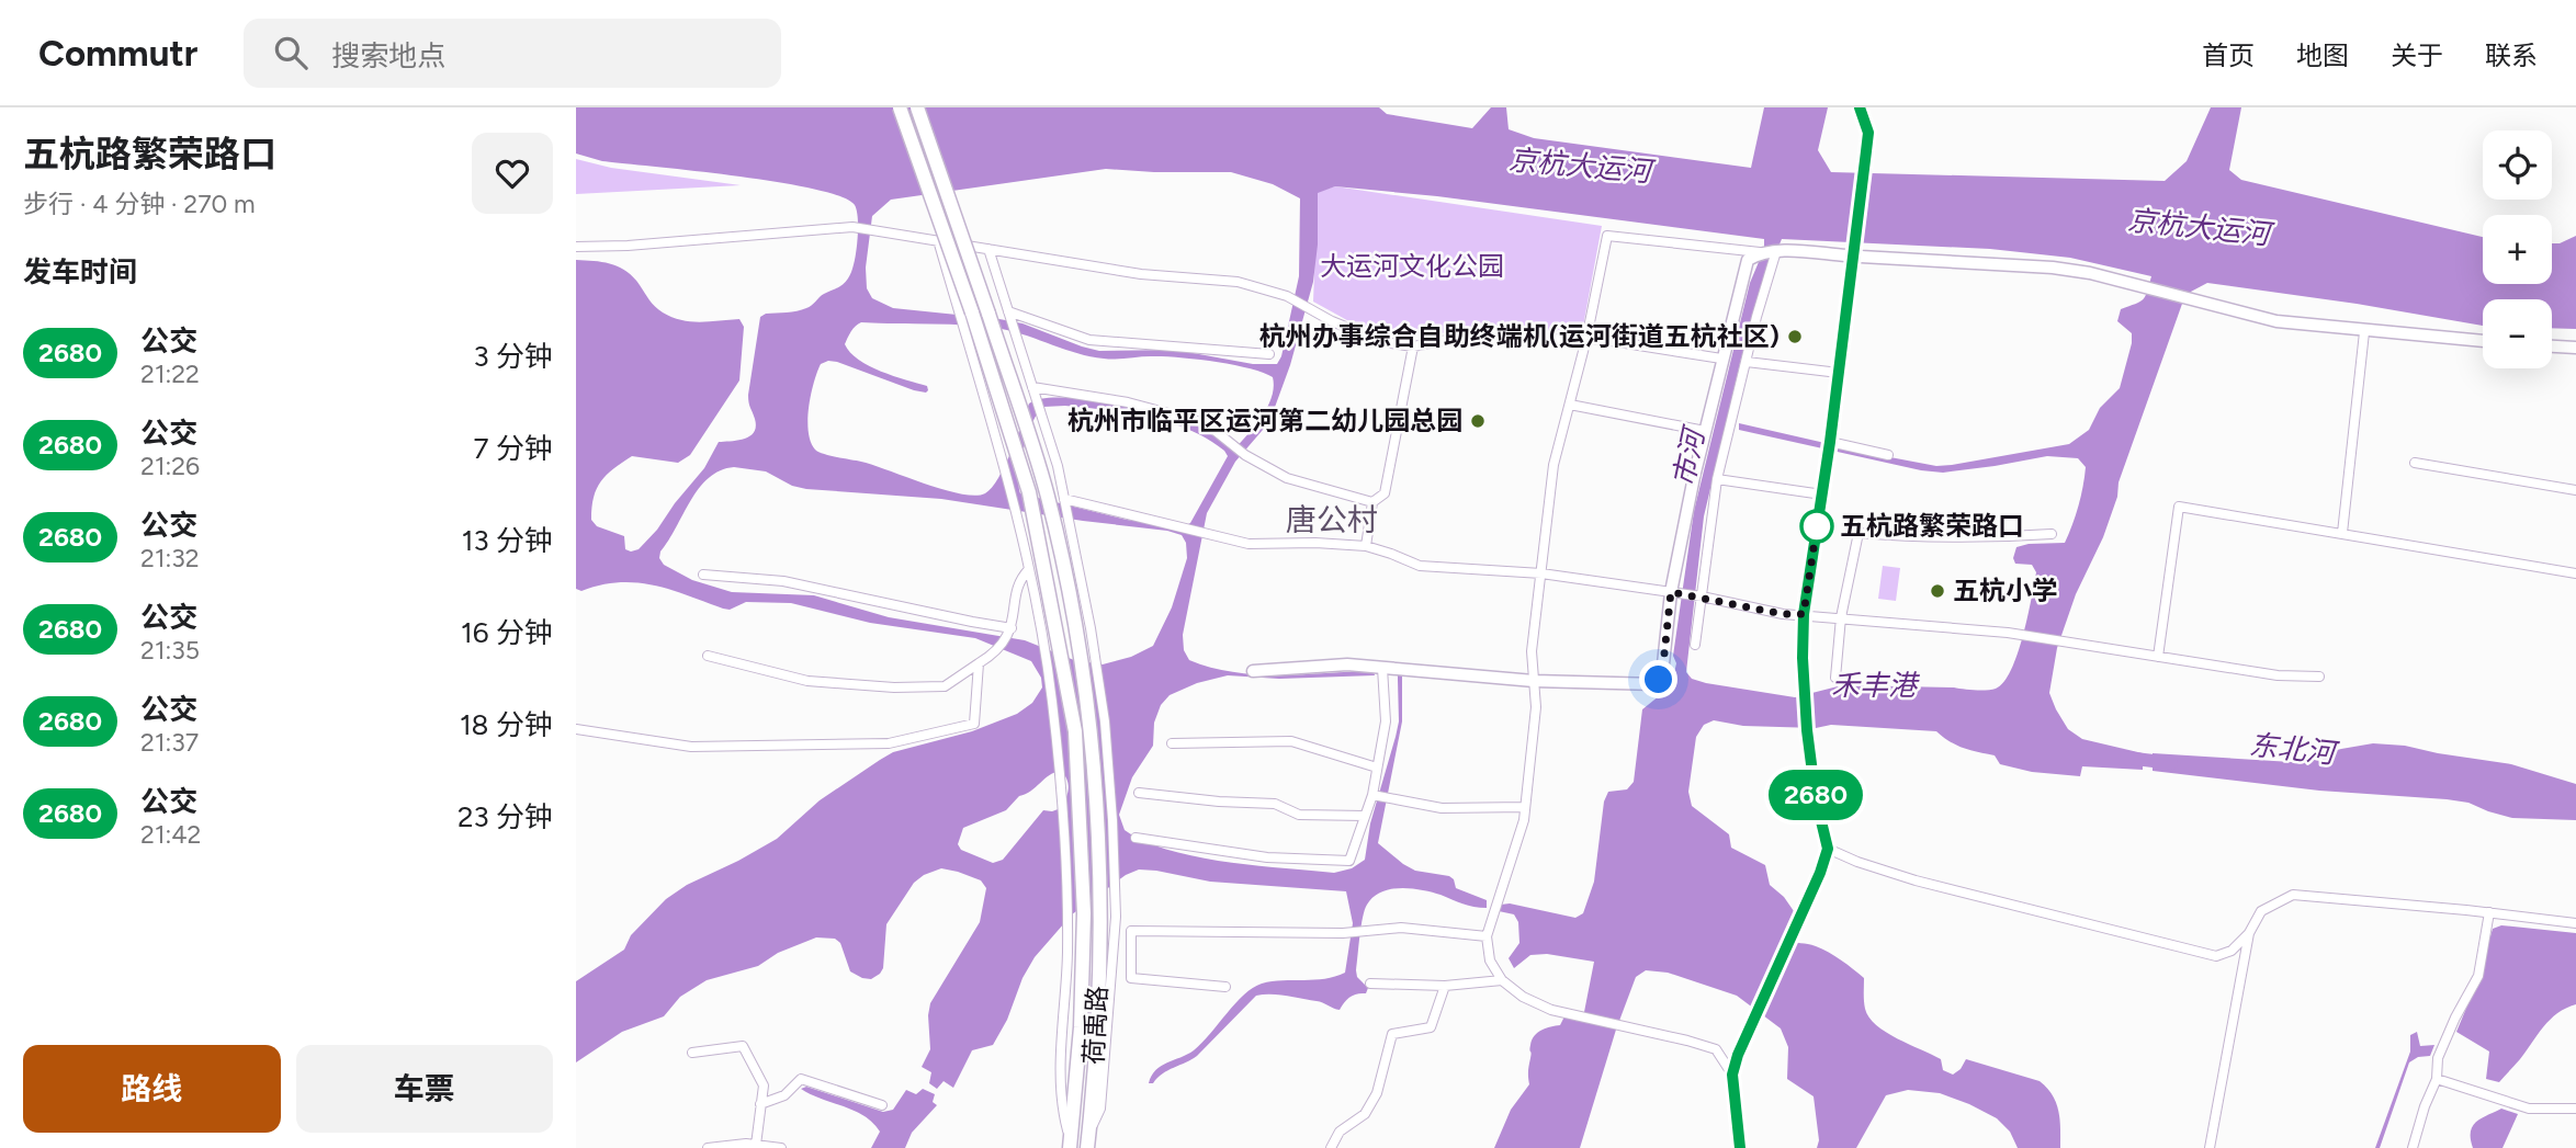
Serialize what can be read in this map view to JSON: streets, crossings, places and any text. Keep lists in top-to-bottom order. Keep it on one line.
{"streets":{"main road":["荷禹路"]},"districts":["唐公村"],"water":["京杭大运河","市河","禾丰港","东北河"],"parks":["大运河文化公园"],"places":["杭州办事综合自助终端机(运河街道五杭社区)","杭州市临平区运河第二幼儿园总园","五杭路繁荣路口","五杭小学"],"lines":["bus line 2680"],"page":{"header":"Commutr","search":"搜索地点","nav":["首页","地图","关于","联系"],"heading":[["五杭路繁荣路口","步行 · 4 分钟 · 270 m"],"发车时间"],"on_map":"2680","map_buttons":["+","−"],"list":[{"mark":"2680","name":"公交","note":"21:22","value":"3 分钟"},{"mark":"2680","name":"公交","note":"21:26","value":"7 分钟"},{"mark":"2680","name":"公交","note":"21:32","value":"13 分钟"},{"mark":"2680","name":"公交","note":"21:35","value":"16 分钟"},{"mark":"2680","name":"公交","note":"21:37","value":"18 分钟"},{"mark":"2680","name":"公交","note":"21:42","value":"23 分钟"}],"buttons":["路线","车票"]}}
